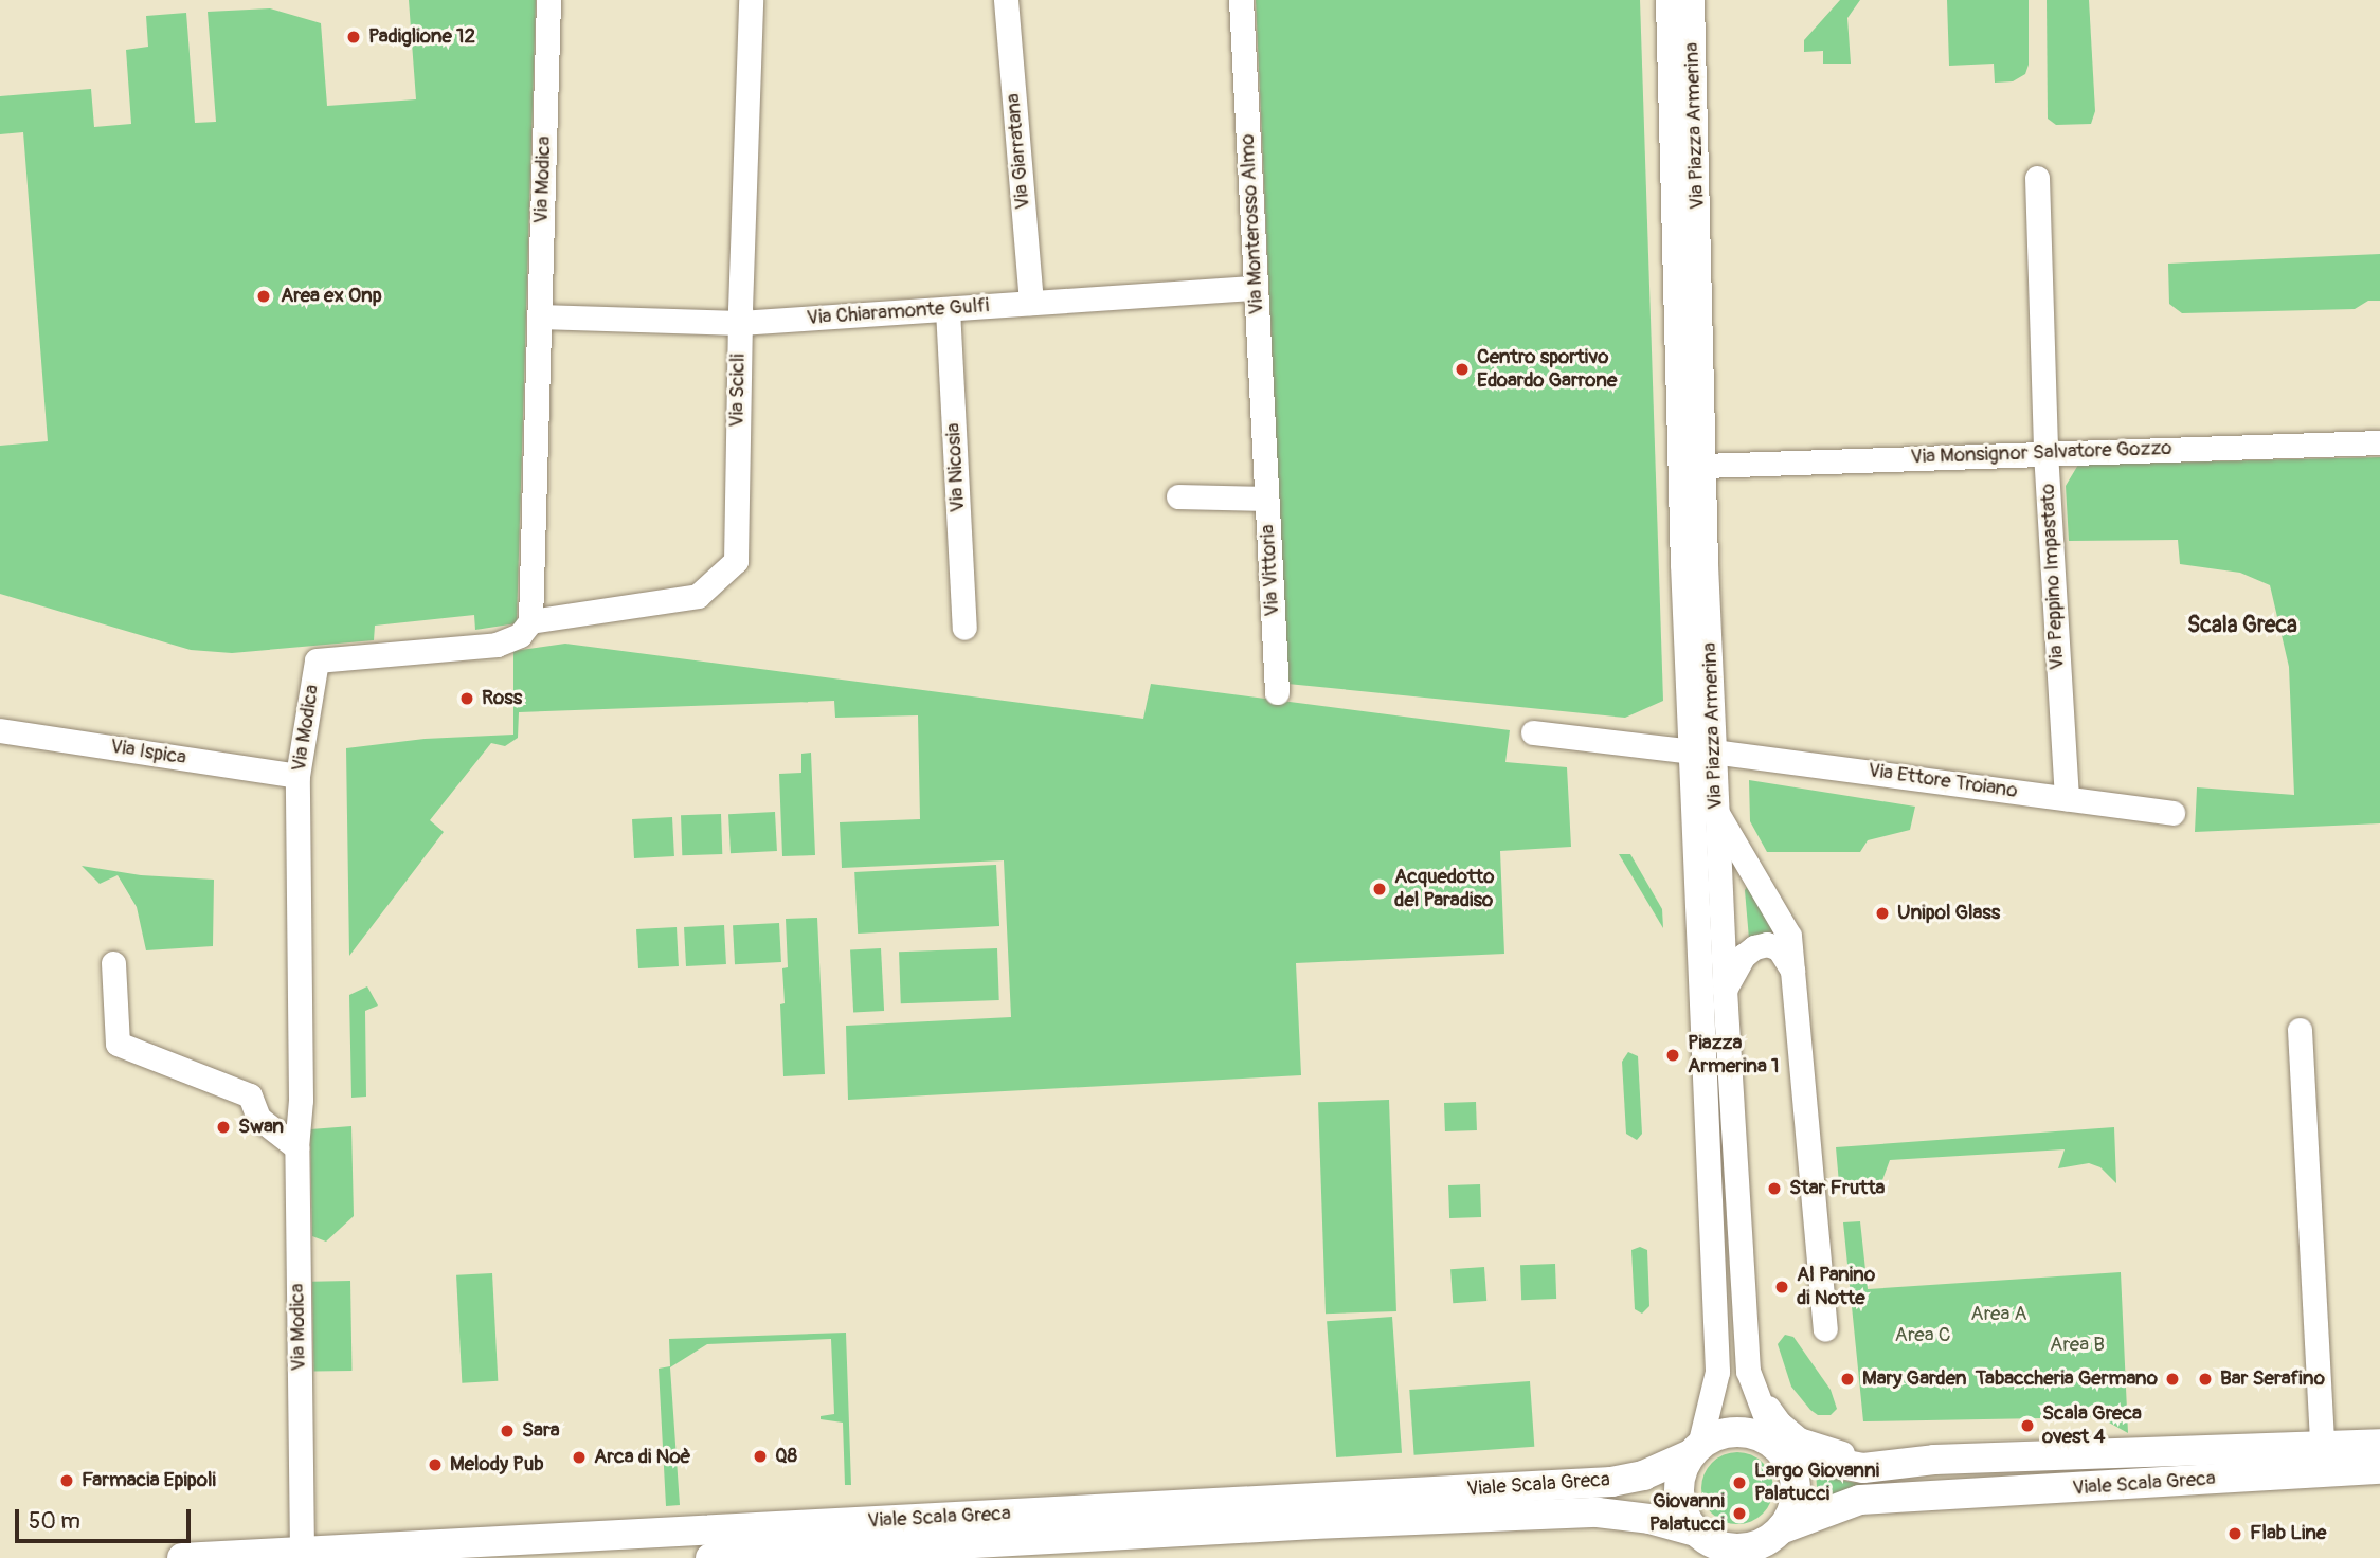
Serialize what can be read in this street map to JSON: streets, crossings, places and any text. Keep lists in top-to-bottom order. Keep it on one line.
{"streets":{"main road":["Viale Scala Greca"],"street":["Via Piazza Armerina","Via Giarratana","Via Modica","Via Monterosso Almo","Via Chiaramonte Gulfi","Via Scicli","Via Monsignor Salvatore Gozzo","Via Nicosia","Via Vittoria","Via Peppino Impastato","Via Ispica","Via Ettore Troiano"]},"crossings":[["Via Piazza Armerina","Via Monsignor Salvatore Gozzo"],["Via Piazza Armerina","Via Ettore Troiano"],["Via Piazza Armerina","Viale Scala Greca"],["Via Giarratana","Via Chiaramonte Gulfi"],["Via Modica","Via Chiaramonte Gulfi"],["Via Modica","Via Scicli"],["Via Modica","Via Ispica"],["Via Modica","Viale Scala Greca"],["Via Monterosso Almo","Via Chiaramonte Gulfi"],["Via Monterosso Almo","Via Vittoria"],["Via Chiaramonte Gulfi","Via Scicli"],["Via Chiaramonte Gulfi","Via Nicosia"],["Via Monsignor Salvatore Gozzo","Via Peppino Impastato"],["Via Peppino Impastato","Via Ettore Troiano"]],"districts":["Scala Greca"],"parks":["Area A","Area C","Area B"],"places":["Padiglione 12","Area ex Onp","Centro sportivo Edoardo Garrone","Ross","Acquedotto del Paradiso","Unipol Glass","Piazza Armerina 1","Swan","Star Frutta","Al Panino di Notte","Mary Garden","Tabaccheria Germano","Bar Serafino","Scala Greca ovest 4","Sara","Q8","Arca di Noè","Melody Pub","Farmacia Epipoli","Largo Giovanni Palatucci","Giovanni Palatucci","Flab Line"],"scale_bar":"50 m"}
